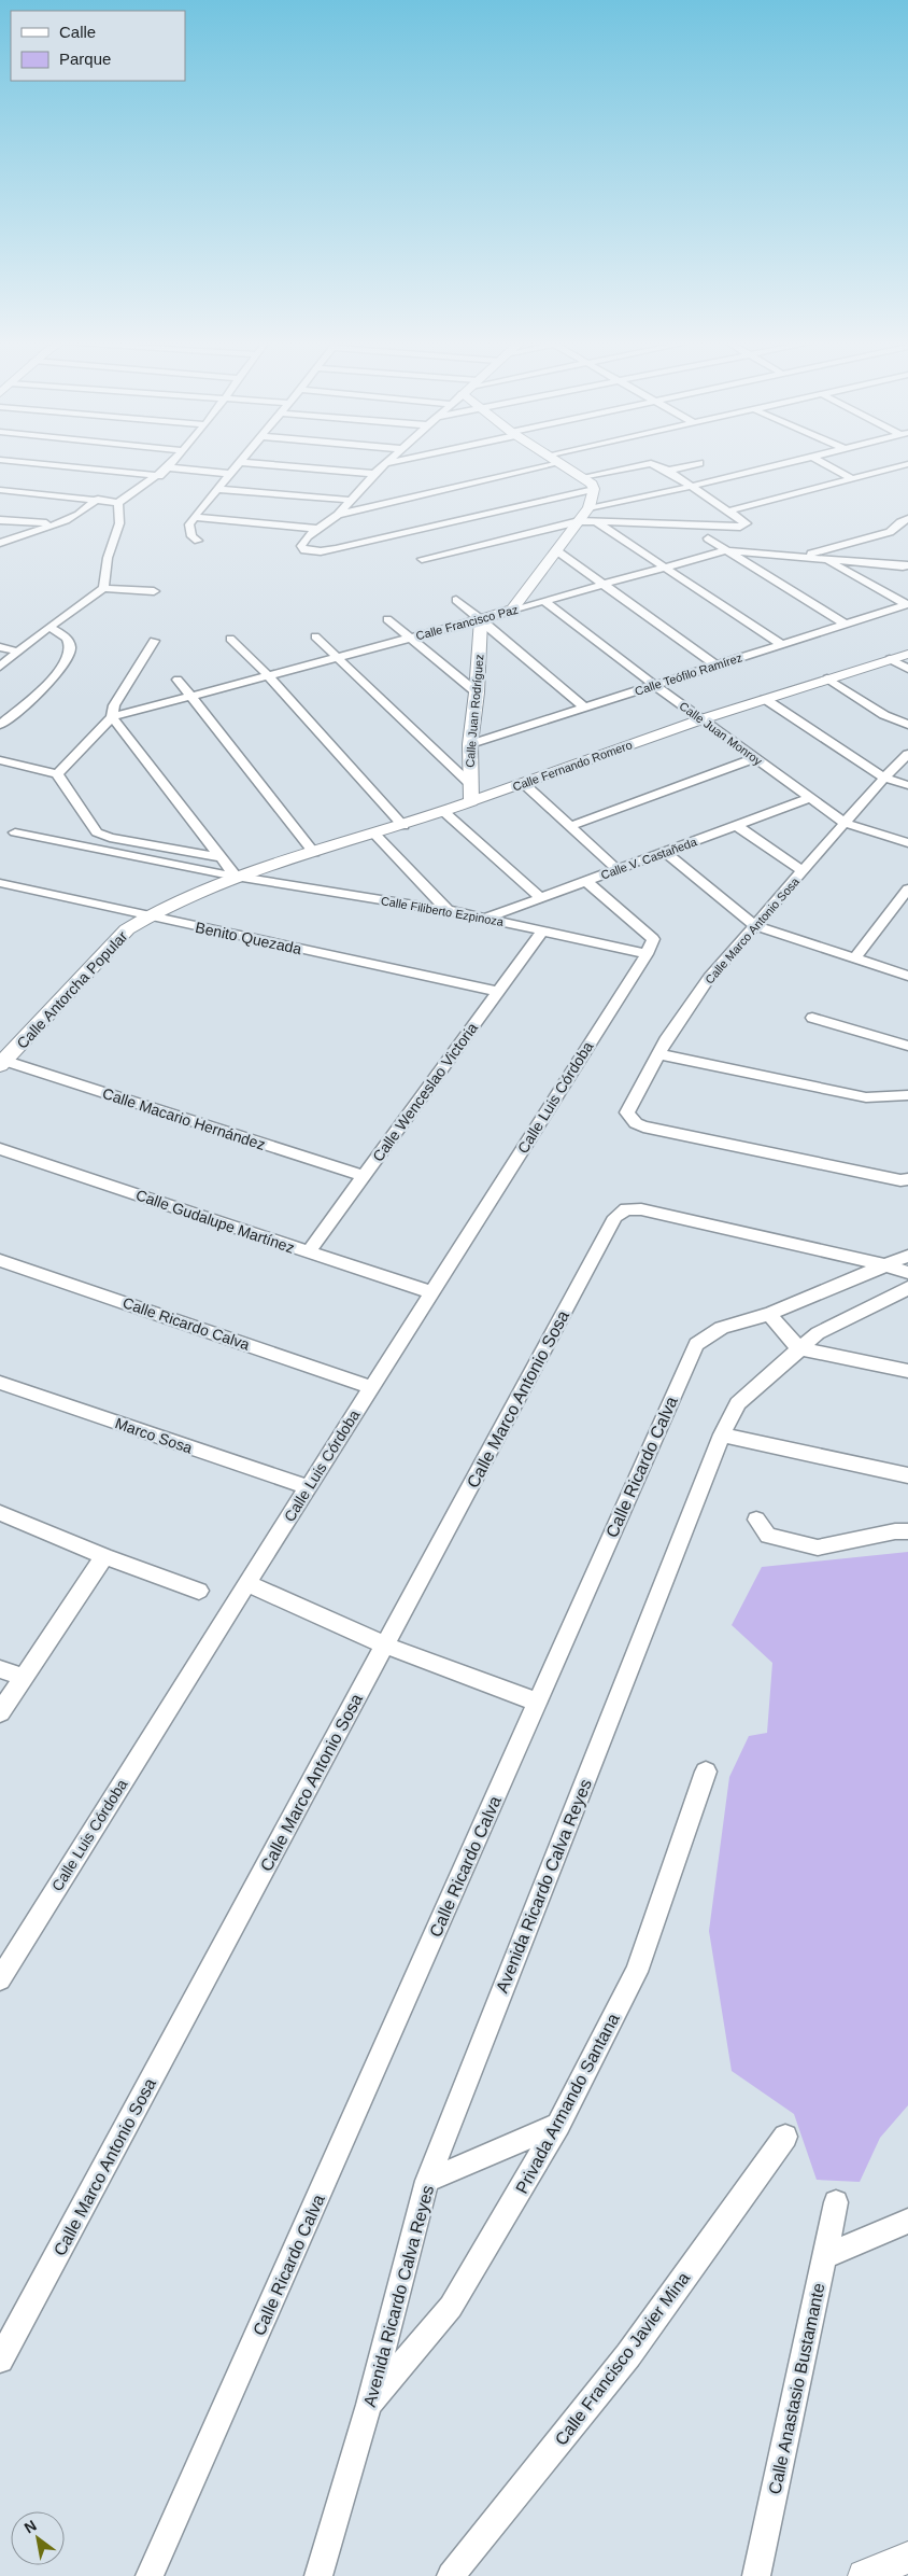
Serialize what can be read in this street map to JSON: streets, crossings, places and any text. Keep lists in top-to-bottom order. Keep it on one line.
{"streets":{"main road":["Calle Francisco Paz","Calle Juan Rodríguez","Calle Fernando Romero","Calle Antorcha Popular"],"street":["Calle Teófilo Ramírez","Calle Juan Monroy","Calle V. Castañeda","Calle Filiberto Ezpinoza","Calle Marco Antonio Sosa","Benito Quezada","Calle Wenceslao Victoria","Calle Luis Córdoba","Calle Macario Hernández","Calle Gudalupe Martínez","Calle Ricardo Calva","Marco Sosa","Avenida Ricardo Calva Reyes","Privada Armando Santana","Calle Francisco Javier Mina","Calle Anastasio Bustamante"]},"crossings":[["Calle Francisco Paz","Calle Juan Rodríguez"],["Calle Francisco Paz","Calle Juan Monroy"],["Calle Teófilo Ramírez","Calle Juan Rodríguez"],["Calle Teófilo Ramírez","Calle Juan Monroy"],["Calle Juan Rodríguez","Calle Fernando Romero"],["Calle Juan Monroy","Calle Fernando Romero"],["Calle Juan Monroy","Calle V. Castañeda"],["Calle Juan Monroy","Calle Marco Antonio Sosa"],["Calle Fernando Romero","Calle Filiberto Ezpinoza"],["Calle Fernando Romero","Calle Antorcha Popular"],["Calle V. Castañeda","Calle Filiberto Ezpinoza"],["Calle Filiberto Ezpinoza","Calle Antorcha Popular"],["Calle Filiberto Ezpinoza","Calle Wenceslao Victoria"],["Calle Filiberto Ezpinoza","Calle Luis Córdoba"],["Calle Marco Antonio Sosa","Calle Ricardo Calva"],["Benito Quezada","Calle Antorcha Popular"],["Benito Quezada","Calle Wenceslao Victoria"],["Calle Antorcha Popular","Calle Macario Hernández"],["Calle Wenceslao Victoria","Calle Macario Hernández"],["Calle Wenceslao Victoria","Calle Gudalupe Martínez"],["Calle Luis Córdoba","Calle Gudalupe Martínez"],["Calle Luis Córdoba","Calle Ricardo Calva"],["Calle Luis Córdoba","Marco Sosa"],["Avenida Ricardo Calva Reyes","Privada Armando Santana"]],"legend":["Calle","Parque"],"north":"top left"}
